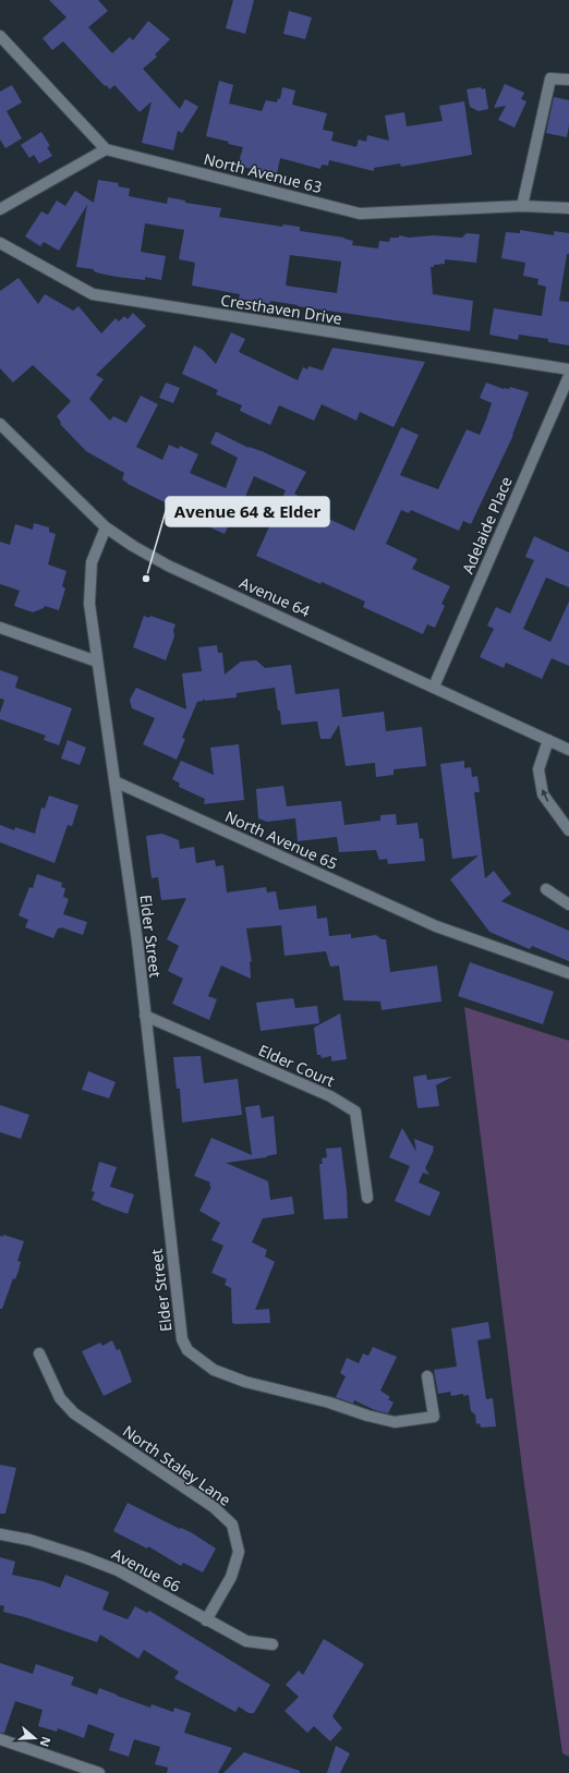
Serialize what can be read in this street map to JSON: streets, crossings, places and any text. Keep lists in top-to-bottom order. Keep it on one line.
{"streets":{"street":["North Avenue 63","Cresthaven Drive","Adelaide Place","Avenue 64","North Avenue 65","Elder Street","Elder Court","North Staley Lane","Avenue 66"]},"crossings":[["Adelaide Place","Avenue 64"],["Avenue 64","Elder Street"],["North Avenue 65","Elder Street"],["Elder Street","Elder Court"],["North Staley Lane","Avenue 66"]],"places":["Avenue 64 & Elder"],"north":"right"}
